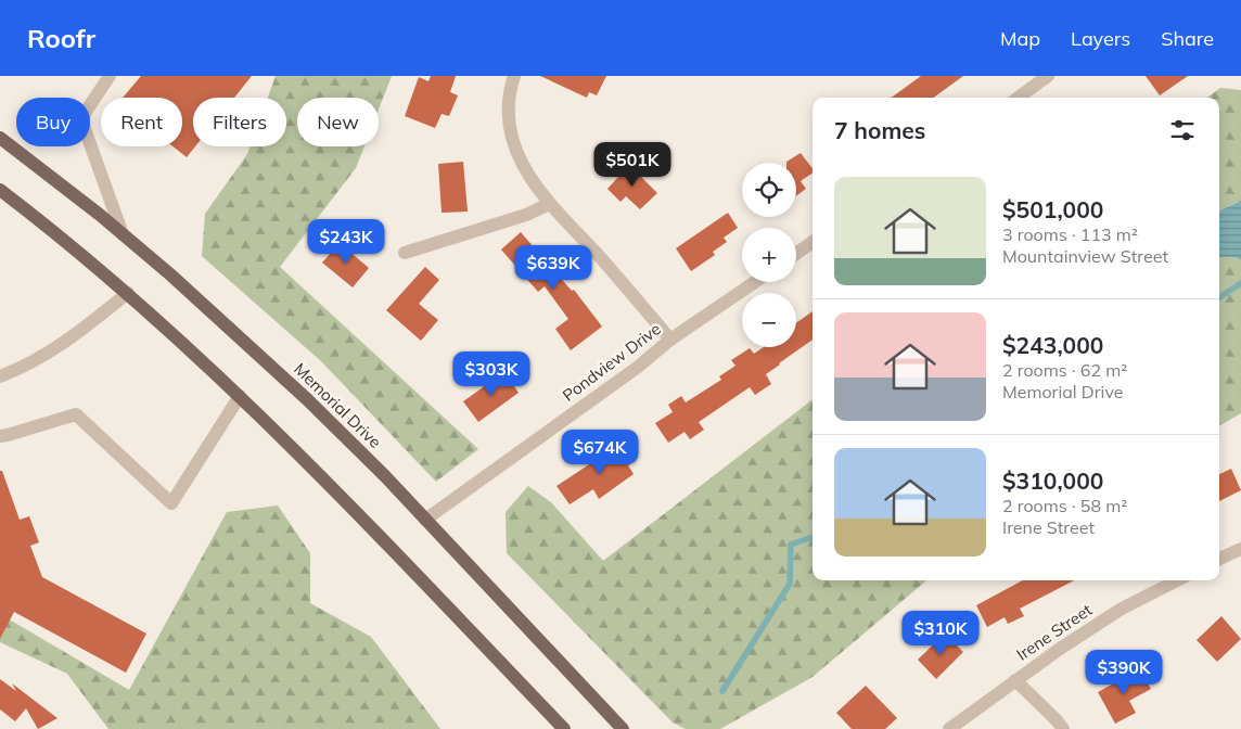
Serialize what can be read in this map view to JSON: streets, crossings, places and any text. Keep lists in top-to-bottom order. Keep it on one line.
{"streets":{"main road":["Memorial Drive"],"street":["Pondview Drive","Irene Street"]},"crossings":[["Pondview Drive","Memorial Drive"]],"page":{"header":"Roofr","nav":["Map","Layers","Share"],"chip":["Buy","Rent","Filters","New"],"heading":"7 homes","price":["$501K","$243K","$639K","$303K","$674K","$310K","$390K"],"map_buttons":["+","−"],"list":[{"name":"$501,000","note":"3 rooms · 113 m² · Mountainview Street"},{"name":"$243,000","note":"2 rooms · 62 m² · Memorial Drive"},{"name":"$310,000","note":"2 rooms · 58 m² · Irene Street"}]}}
